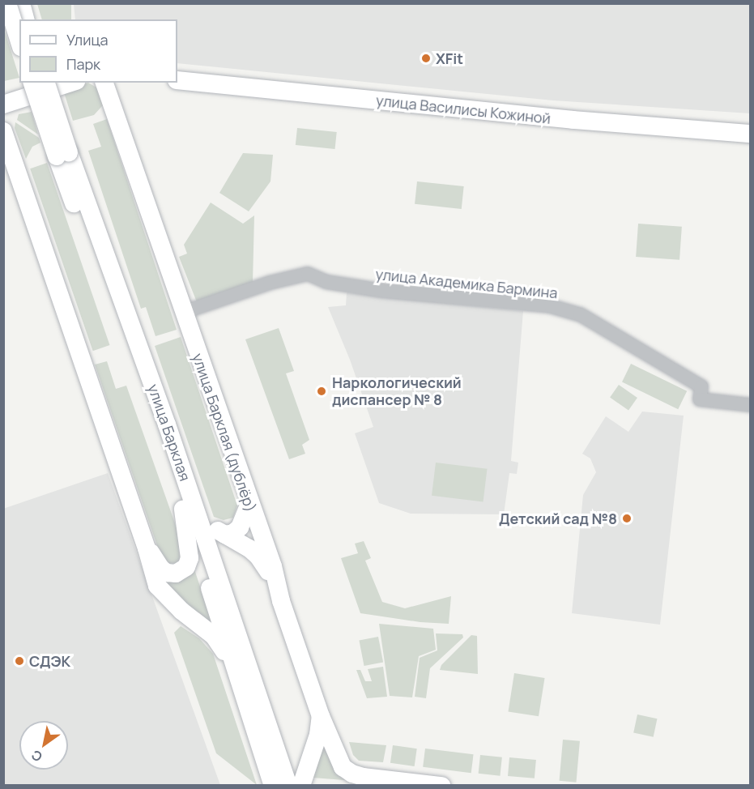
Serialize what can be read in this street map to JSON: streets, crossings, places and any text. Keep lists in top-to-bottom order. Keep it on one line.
{"streets":{"street":["улица Василисы Кожиной","улица Академика Бармина","улица Барклая","улица Барклая (дублёр)"]},"crossings":[["улица Академика Бармина","улица Барклая (дублёр)"]],"places":["XFit","Наркологический диспансер № 8","Детский сад №8","СДЭК"],"legend":["Улица","Парк"],"north":"bottom left"}
